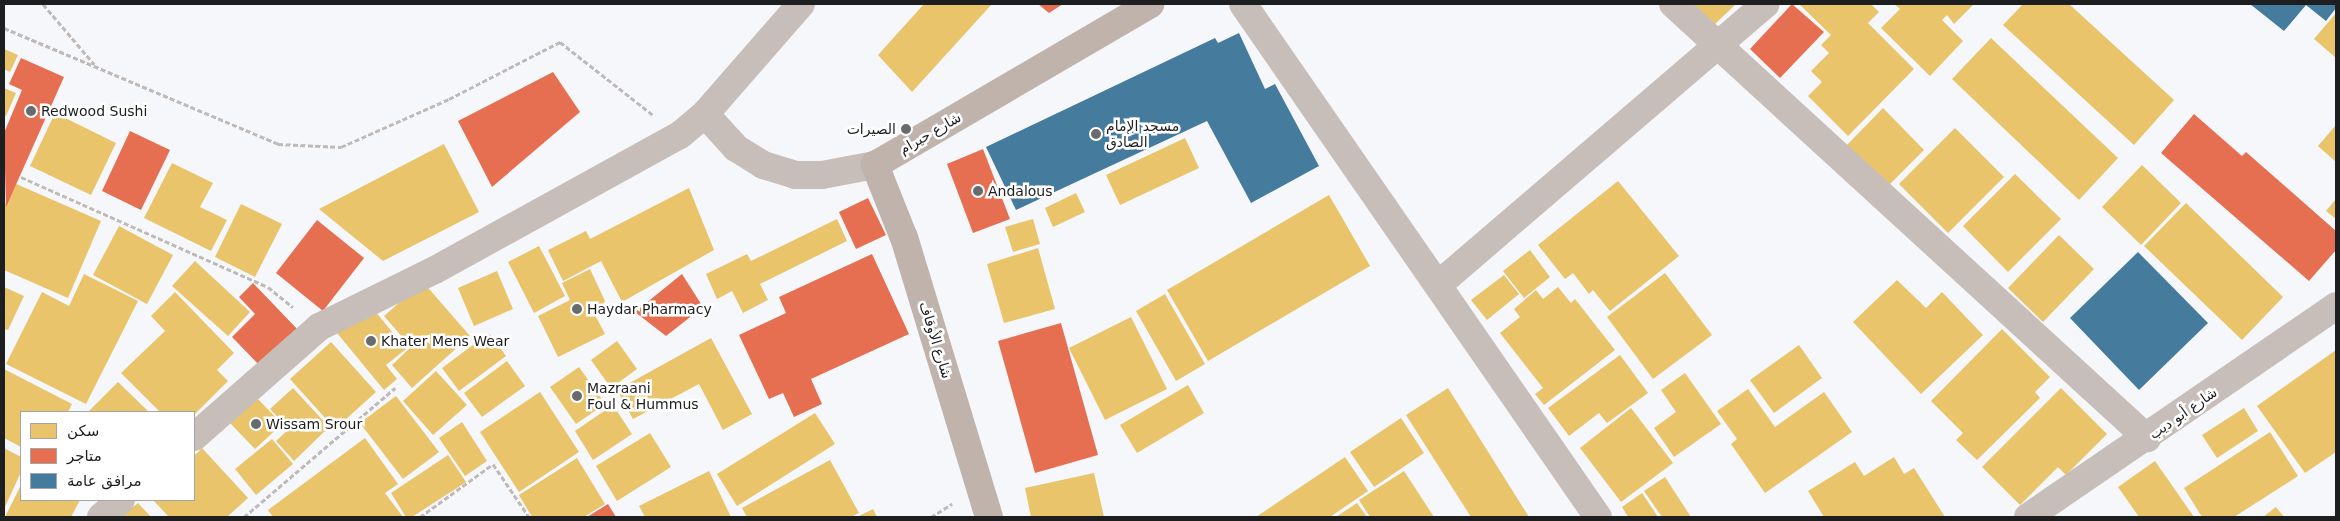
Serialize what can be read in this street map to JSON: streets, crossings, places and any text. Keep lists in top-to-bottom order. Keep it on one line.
{"streets":{"street":["شارع حيرام","شارع الأوقاف","شارع أبو ديب"]},"crossings":[["شارع حيرام","شارع الأوقاف"]],"places":["Redwood Sushi","الصيرات","مسجد الإمام الصادق","Andalous","Haydar Pharmacy","Khater Mens Wear","Mazraani Foul & Hummus","Wissam Srour"],"legend":["سكن","متاجر","مرافق عامة"]}
